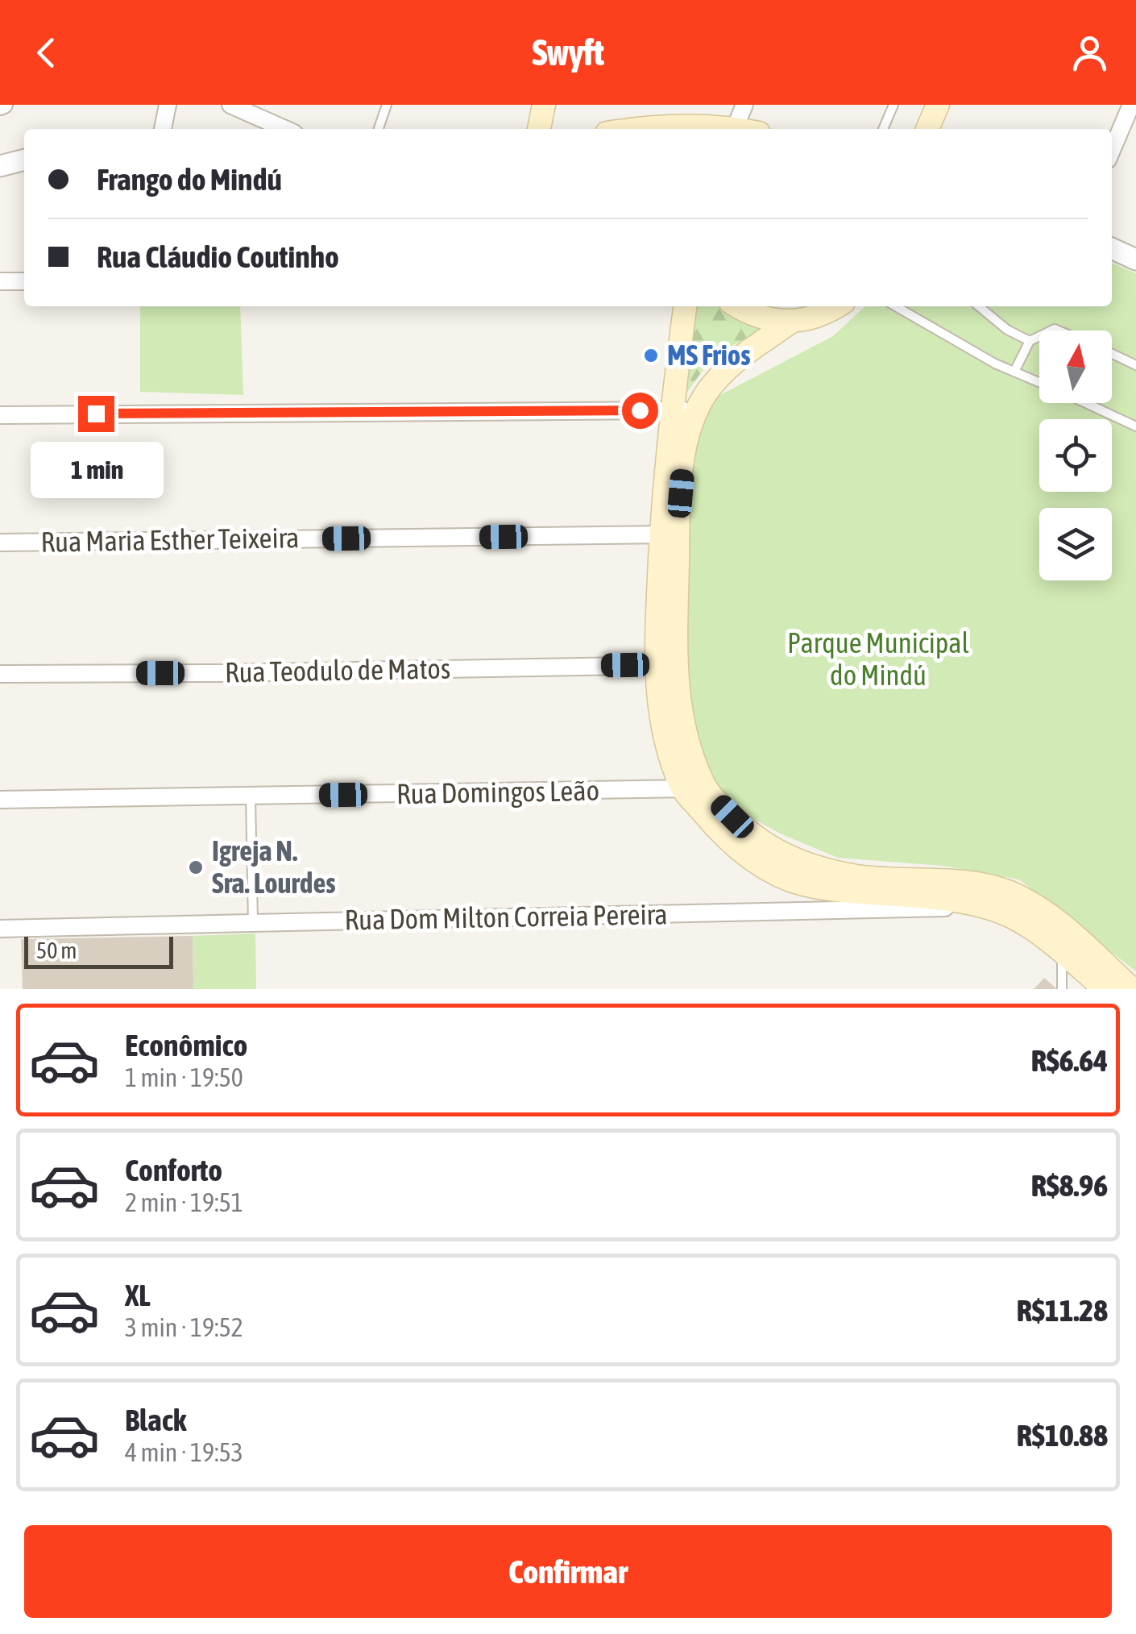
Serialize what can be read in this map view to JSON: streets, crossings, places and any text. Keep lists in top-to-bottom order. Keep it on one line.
{"streets":{"street":["Rua Maria Esther Teixeira","Rua Teodulo de Matos","Rua Domingos Leão","Rua Dom Milton Correia Pereira"]},"parks":["Parque Municipal do Mindú"],"places":["MS Frios","Igreja N. Sra. Lourdes"],"scale_bar":"50 m","north":"top","page":{"header":"Swyft","banner":["Frango do Mindú","Rua Cláudio Coutinho"],"bubble":"1 min","scale":"50 m","list":[{"name":"Econômico","note":"1 min · 19:50","value":"R$6.64"},{"name":"Conforto","note":"2 min · 19:51","value":"R$8.96"},{"name":"XL","note":"3 min · 19:52","value":"R$11.28"},{"name":"Black","note":"4 min · 19:53","value":"R$10.88"}],"buttons":"Confirmar"}}
